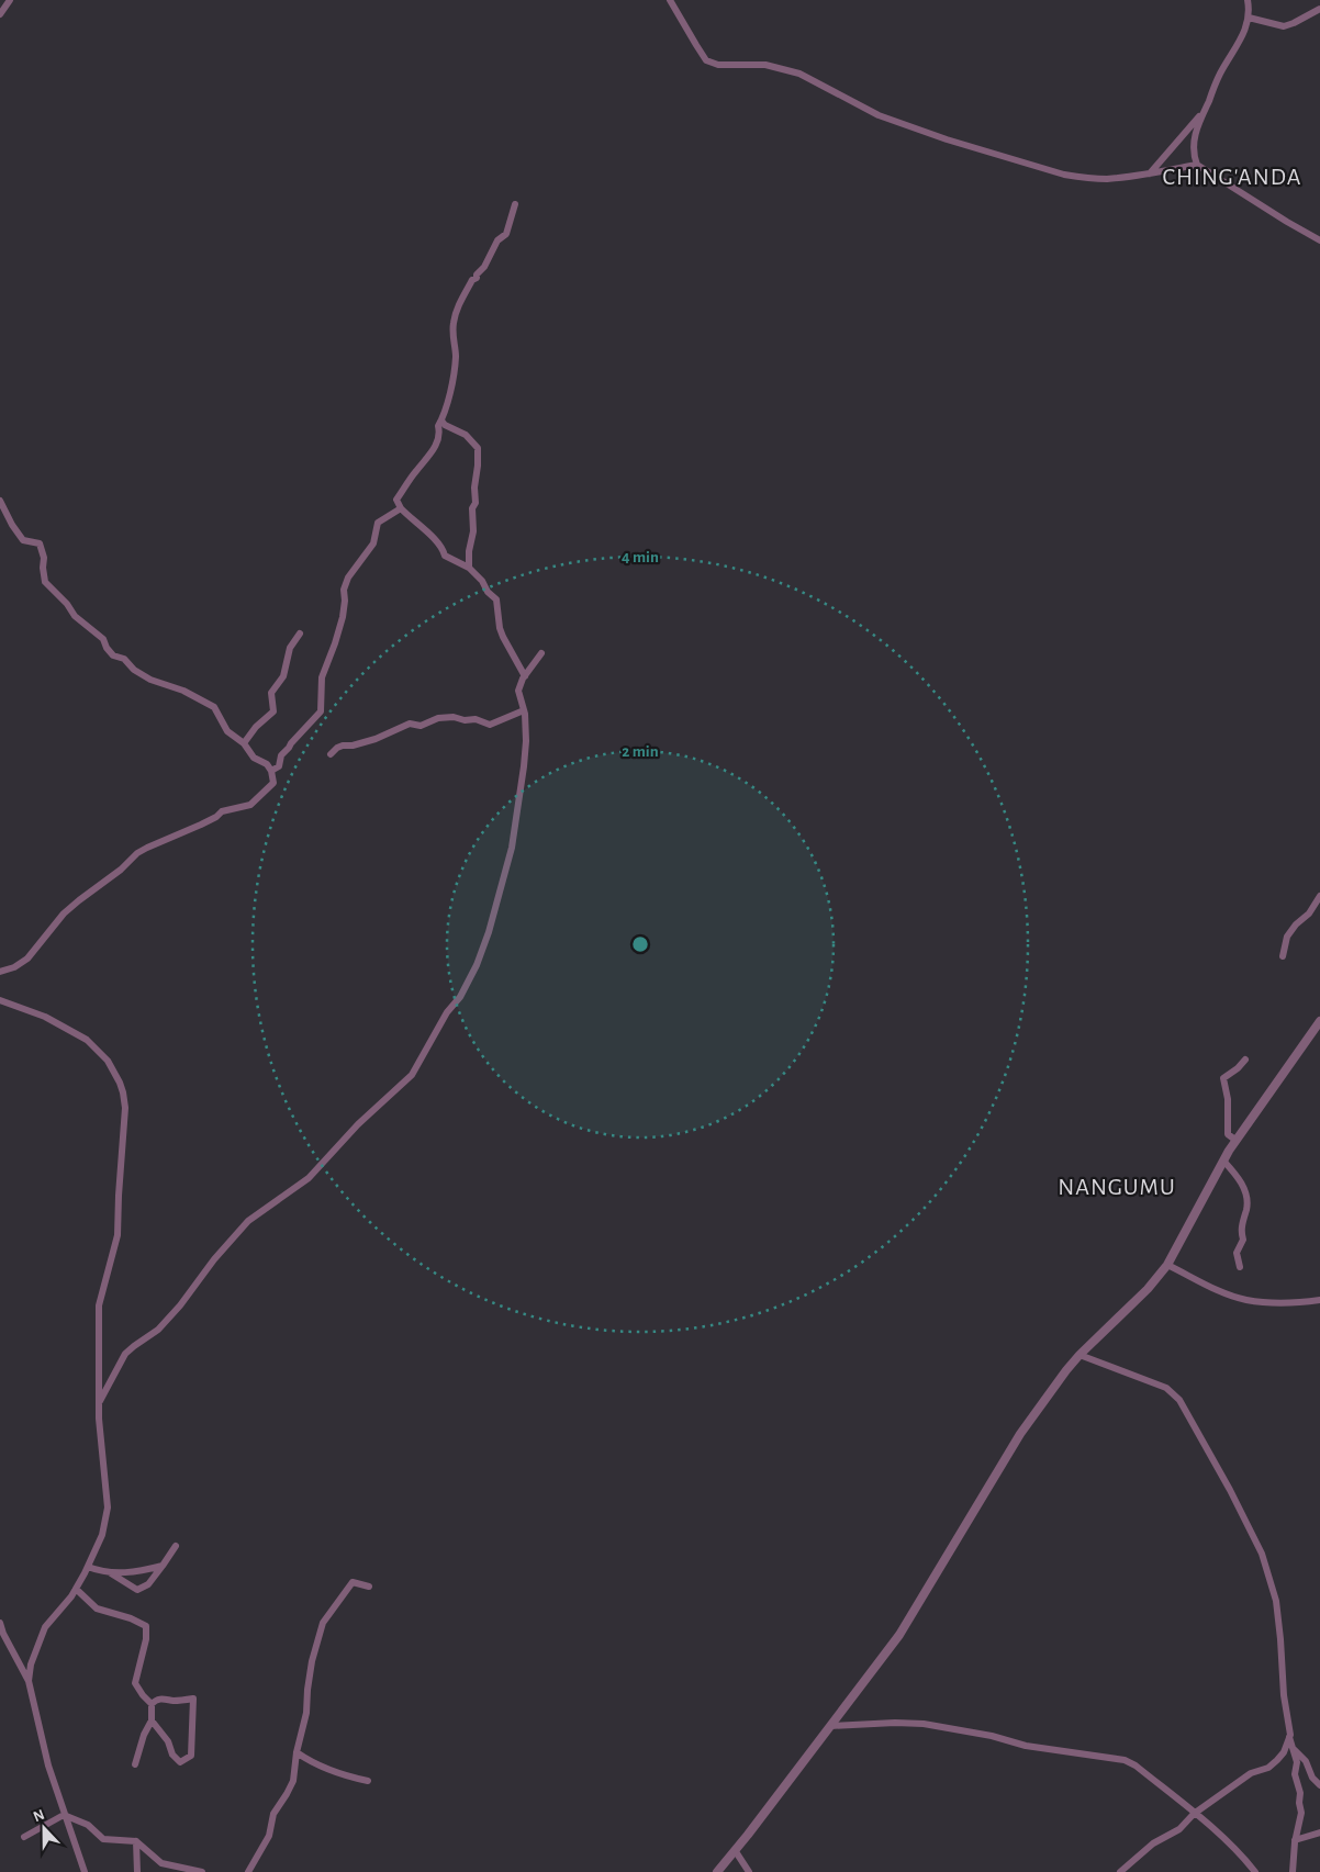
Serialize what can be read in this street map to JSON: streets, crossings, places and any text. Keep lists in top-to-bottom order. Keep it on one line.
{"districts":["CHING'ANDA","NANGUMU"],"north":"top","rings":["4 min","2 min"]}
